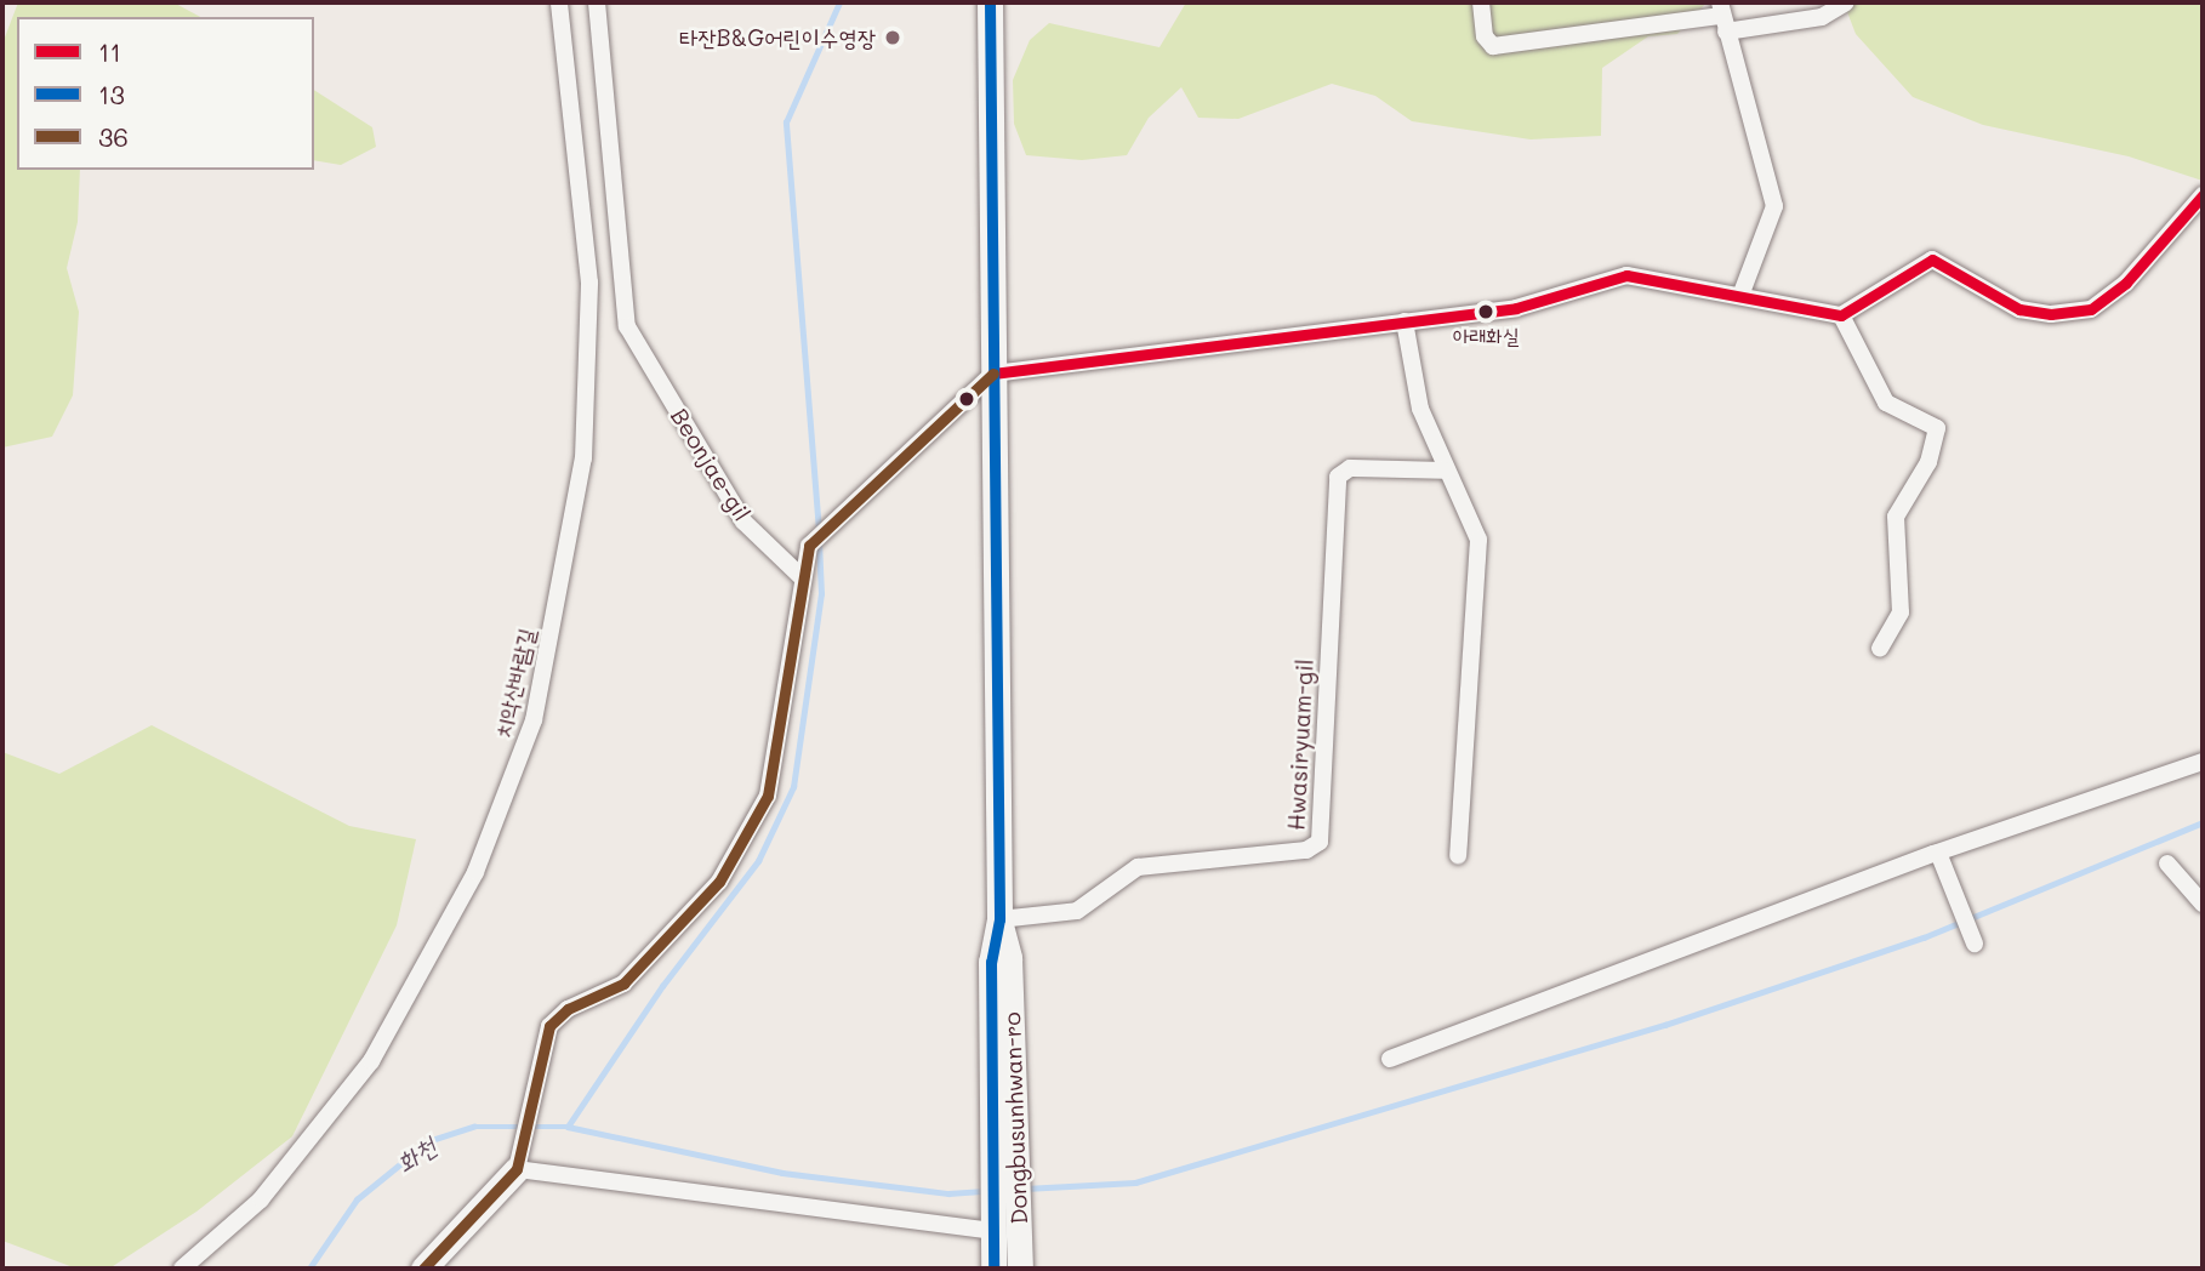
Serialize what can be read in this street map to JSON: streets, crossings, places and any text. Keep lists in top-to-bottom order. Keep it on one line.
{"streets":{"street":["Beonjae-gil","치악산바람길","Hwasiryuam-gil","Dongbusunhwan-ro"]},"crossings":[["Hwasiryuam-gil","Dongbusunhwan-ro"]],"water":["화천"],"places":["타잔B&G어린이수영장","아래화실"],"lines":["transit line 13","transit line 11","transit line 36"],"legend":["11","13","36"]}
